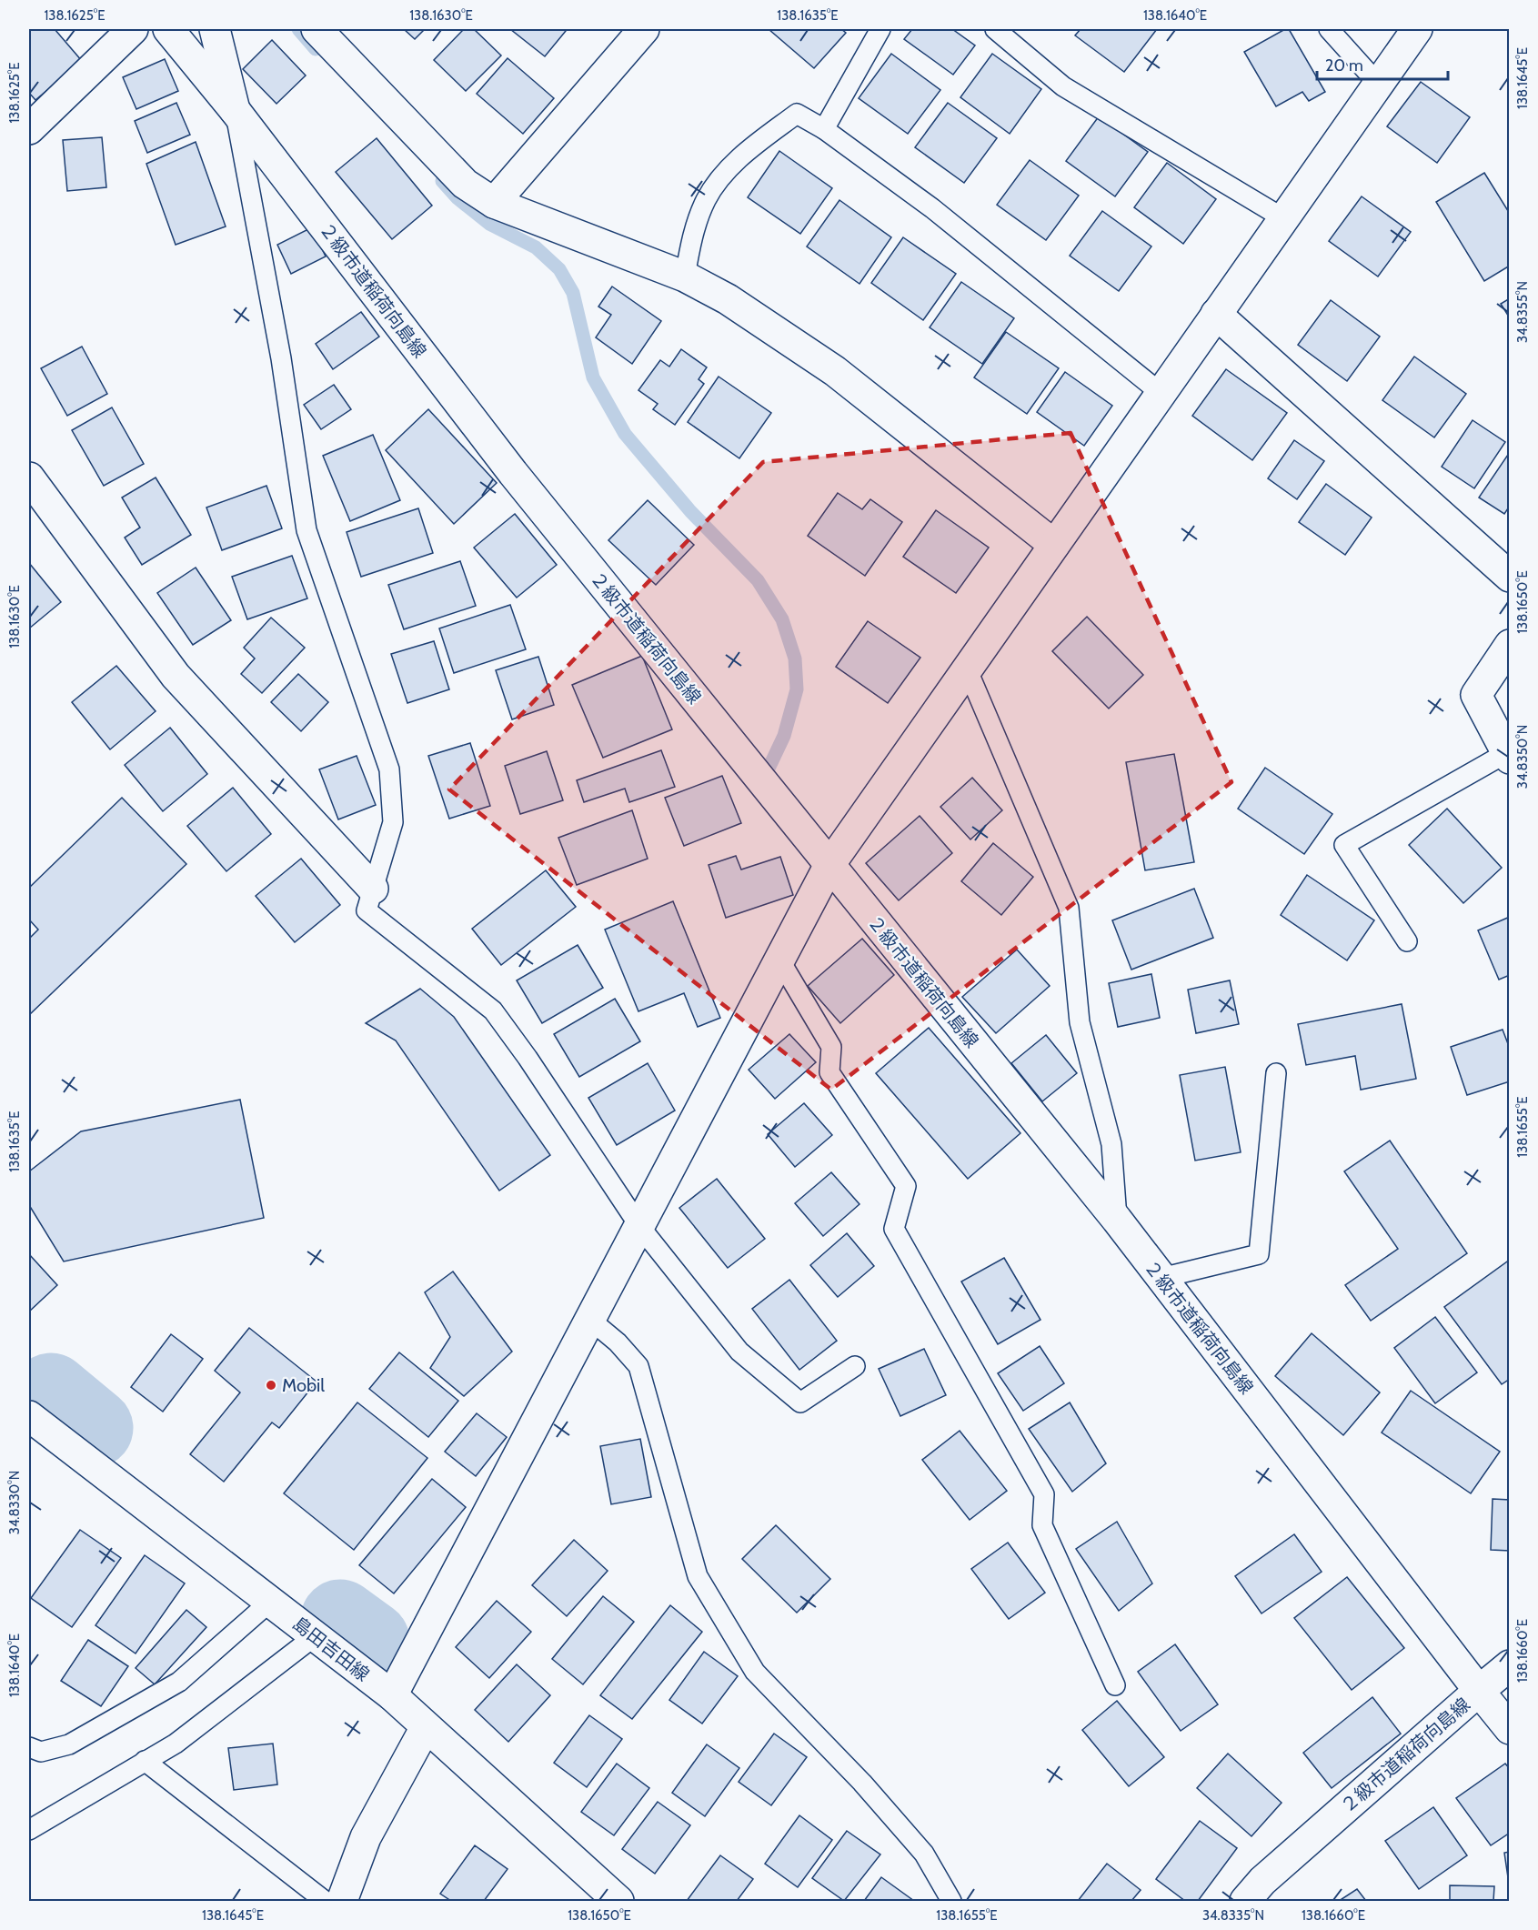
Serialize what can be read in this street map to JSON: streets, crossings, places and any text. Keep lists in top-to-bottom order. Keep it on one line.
{"streets":{"street":["２級市道稲荷向島線","島田吉田線"]},"places":["Mobil"],"scale_bar":"20 m","coordinates":["138.1625°E","138.1630°E","138.1635°E","138.1640°E","138.1645°E","34.8355°N","138.1650°E","34.8350°N","138.1655°E","34.8330°N","138.1660°E","34.8335°N"]}
